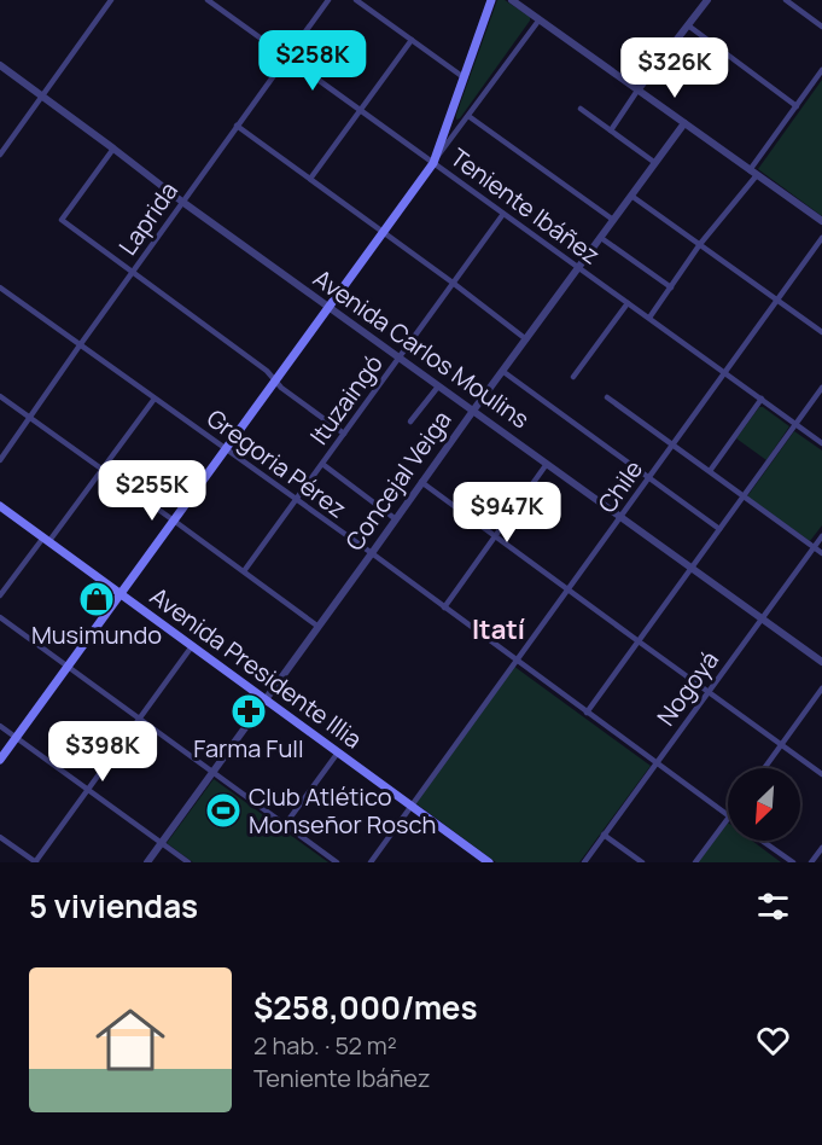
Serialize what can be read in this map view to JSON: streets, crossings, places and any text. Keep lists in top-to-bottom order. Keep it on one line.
{"streets":{"main road":["Avenida Presidente Illia"],"street":["Teniente Ibáñez","Laprida","Avenida Carlos Moulins","Ituzaingó","Gregoria Pérez","Concejal Veiga","Chile","Nogoyá"]},"crossings":[["Teniente Ibáñez","Laprida"],["Teniente Ibáñez","Ituzaingó"],["Teniente Ibáñez","Concejal Veiga"],["Teniente Ibáñez","Chile"],["Laprida","Avenida Carlos Moulins"],["Laprida","Gregoria Pérez"],["Avenida Carlos Moulins","Ituzaingó"],["Avenida Carlos Moulins","Concejal Veiga"],["Avenida Carlos Moulins","Chile"],["Avenida Carlos Moulins","Nogoyá"],["Ituzaingó","Gregoria Pérez"],["Gregoria Pérez","Concejal Veiga"],["Gregoria Pérez","Chile"],["Gregoria Pérez","Nogoyá"],["Concejal Veiga","Avenida Presidente Illia"],["Chile","Avenida Presidente Illia"]],"districts":["Itatí"],"places":{"shop":["Musimundo"],"pharmacy":["Farma Full"],"sports":["Club Atlético Monseñor Rosch"]},"north":"bottom left","page":{"price":["$258K","$326K","$255K","$947K","$398K"],"heading":"5 viviendas","list":[{"name":"$258,000/mes","note":"2 hab. · 52 m² · Teniente Ibáñez"}]}}
